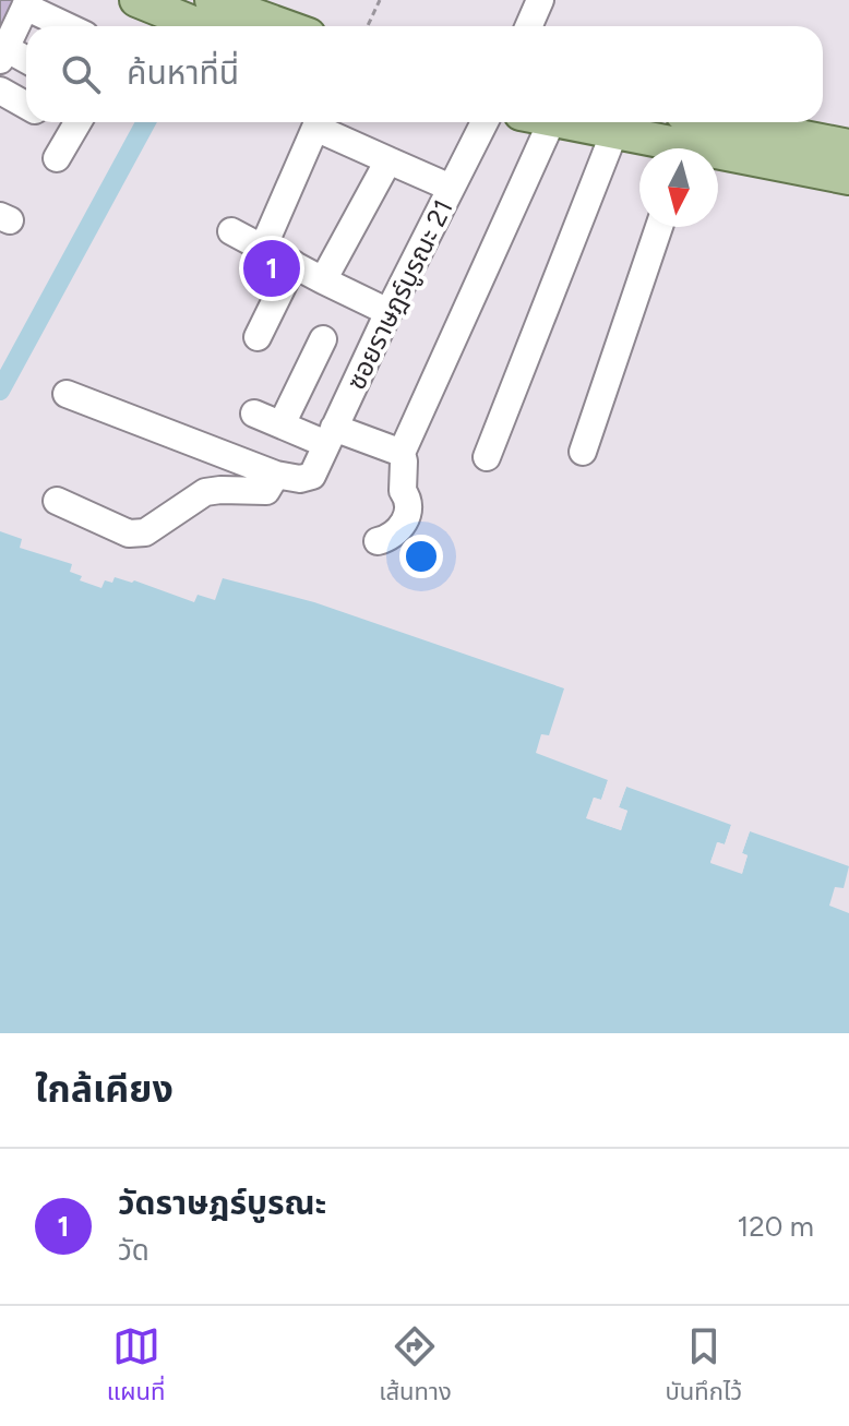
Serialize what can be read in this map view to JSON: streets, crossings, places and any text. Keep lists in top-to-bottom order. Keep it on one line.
{"streets":{"street":["ซอยราษฎร์บูรณะ 21"]},"north":"bottom","page":{"search":"ค้นหาที่นี่","pins":"1","heading":"ใกล้เคียง","list":[{"mark":"1","name":"วัดราษฎร์บูรณะ","note":"วัด","value":"120 m"}],"nav":["แผนที่","เส้นทาง","บันทึกไว้"]}}
